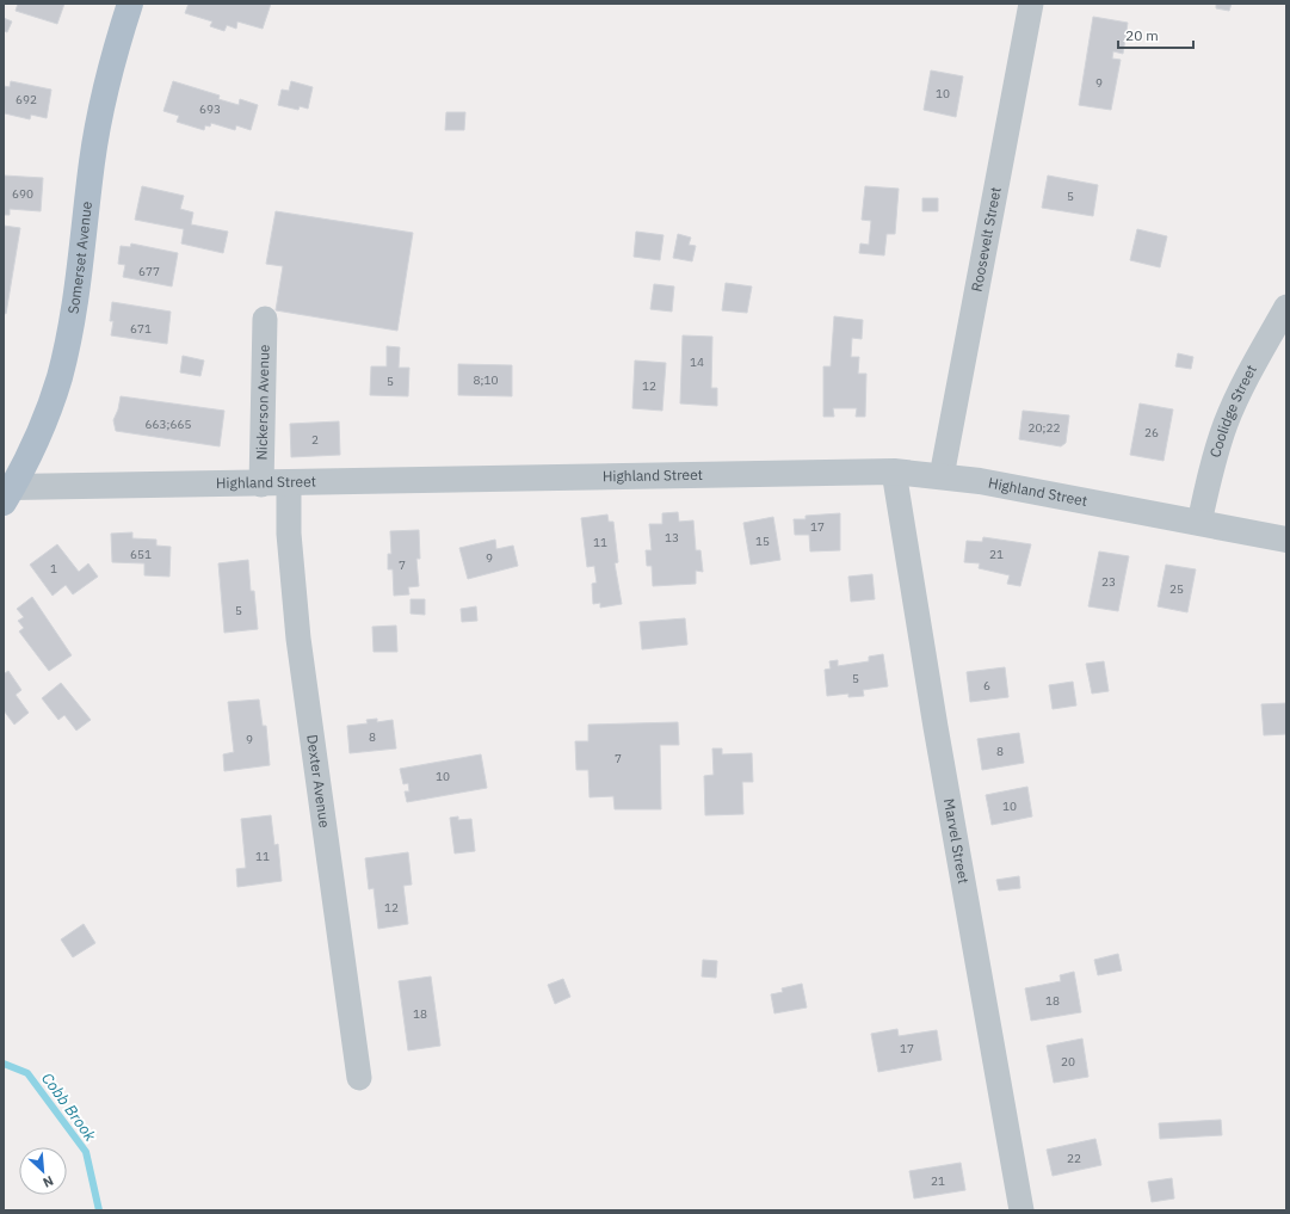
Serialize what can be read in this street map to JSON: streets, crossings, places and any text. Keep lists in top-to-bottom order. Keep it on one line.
{"streets":{"main road":["Somerset Avenue"],"street":["Roosevelt Street","Nickerson Avenue","Coolidge Street","Highland Street","Dexter Avenue","Marvel Street"]},"crossings":[["Roosevelt Street","Highland Street"],["Somerset Avenue","Highland Street"],["Nickerson Avenue","Highland Street"],["Coolidge Street","Highland Street"],["Highland Street","Dexter Avenue"],["Highland Street","Marvel Street"]],"water":["Cobb Brook"],"house_numbers":["9","10","692","693","690","5","677","671","14","8;10","5","12","663;665","20;22","26","2","17","13","15","11","651","21","9","7","1","23","25","5","5","6","8","9","8","7","10","10","11","12","18","18","17","20","22","21"],"scale_bar":"20 m","north":"bottom right"}
